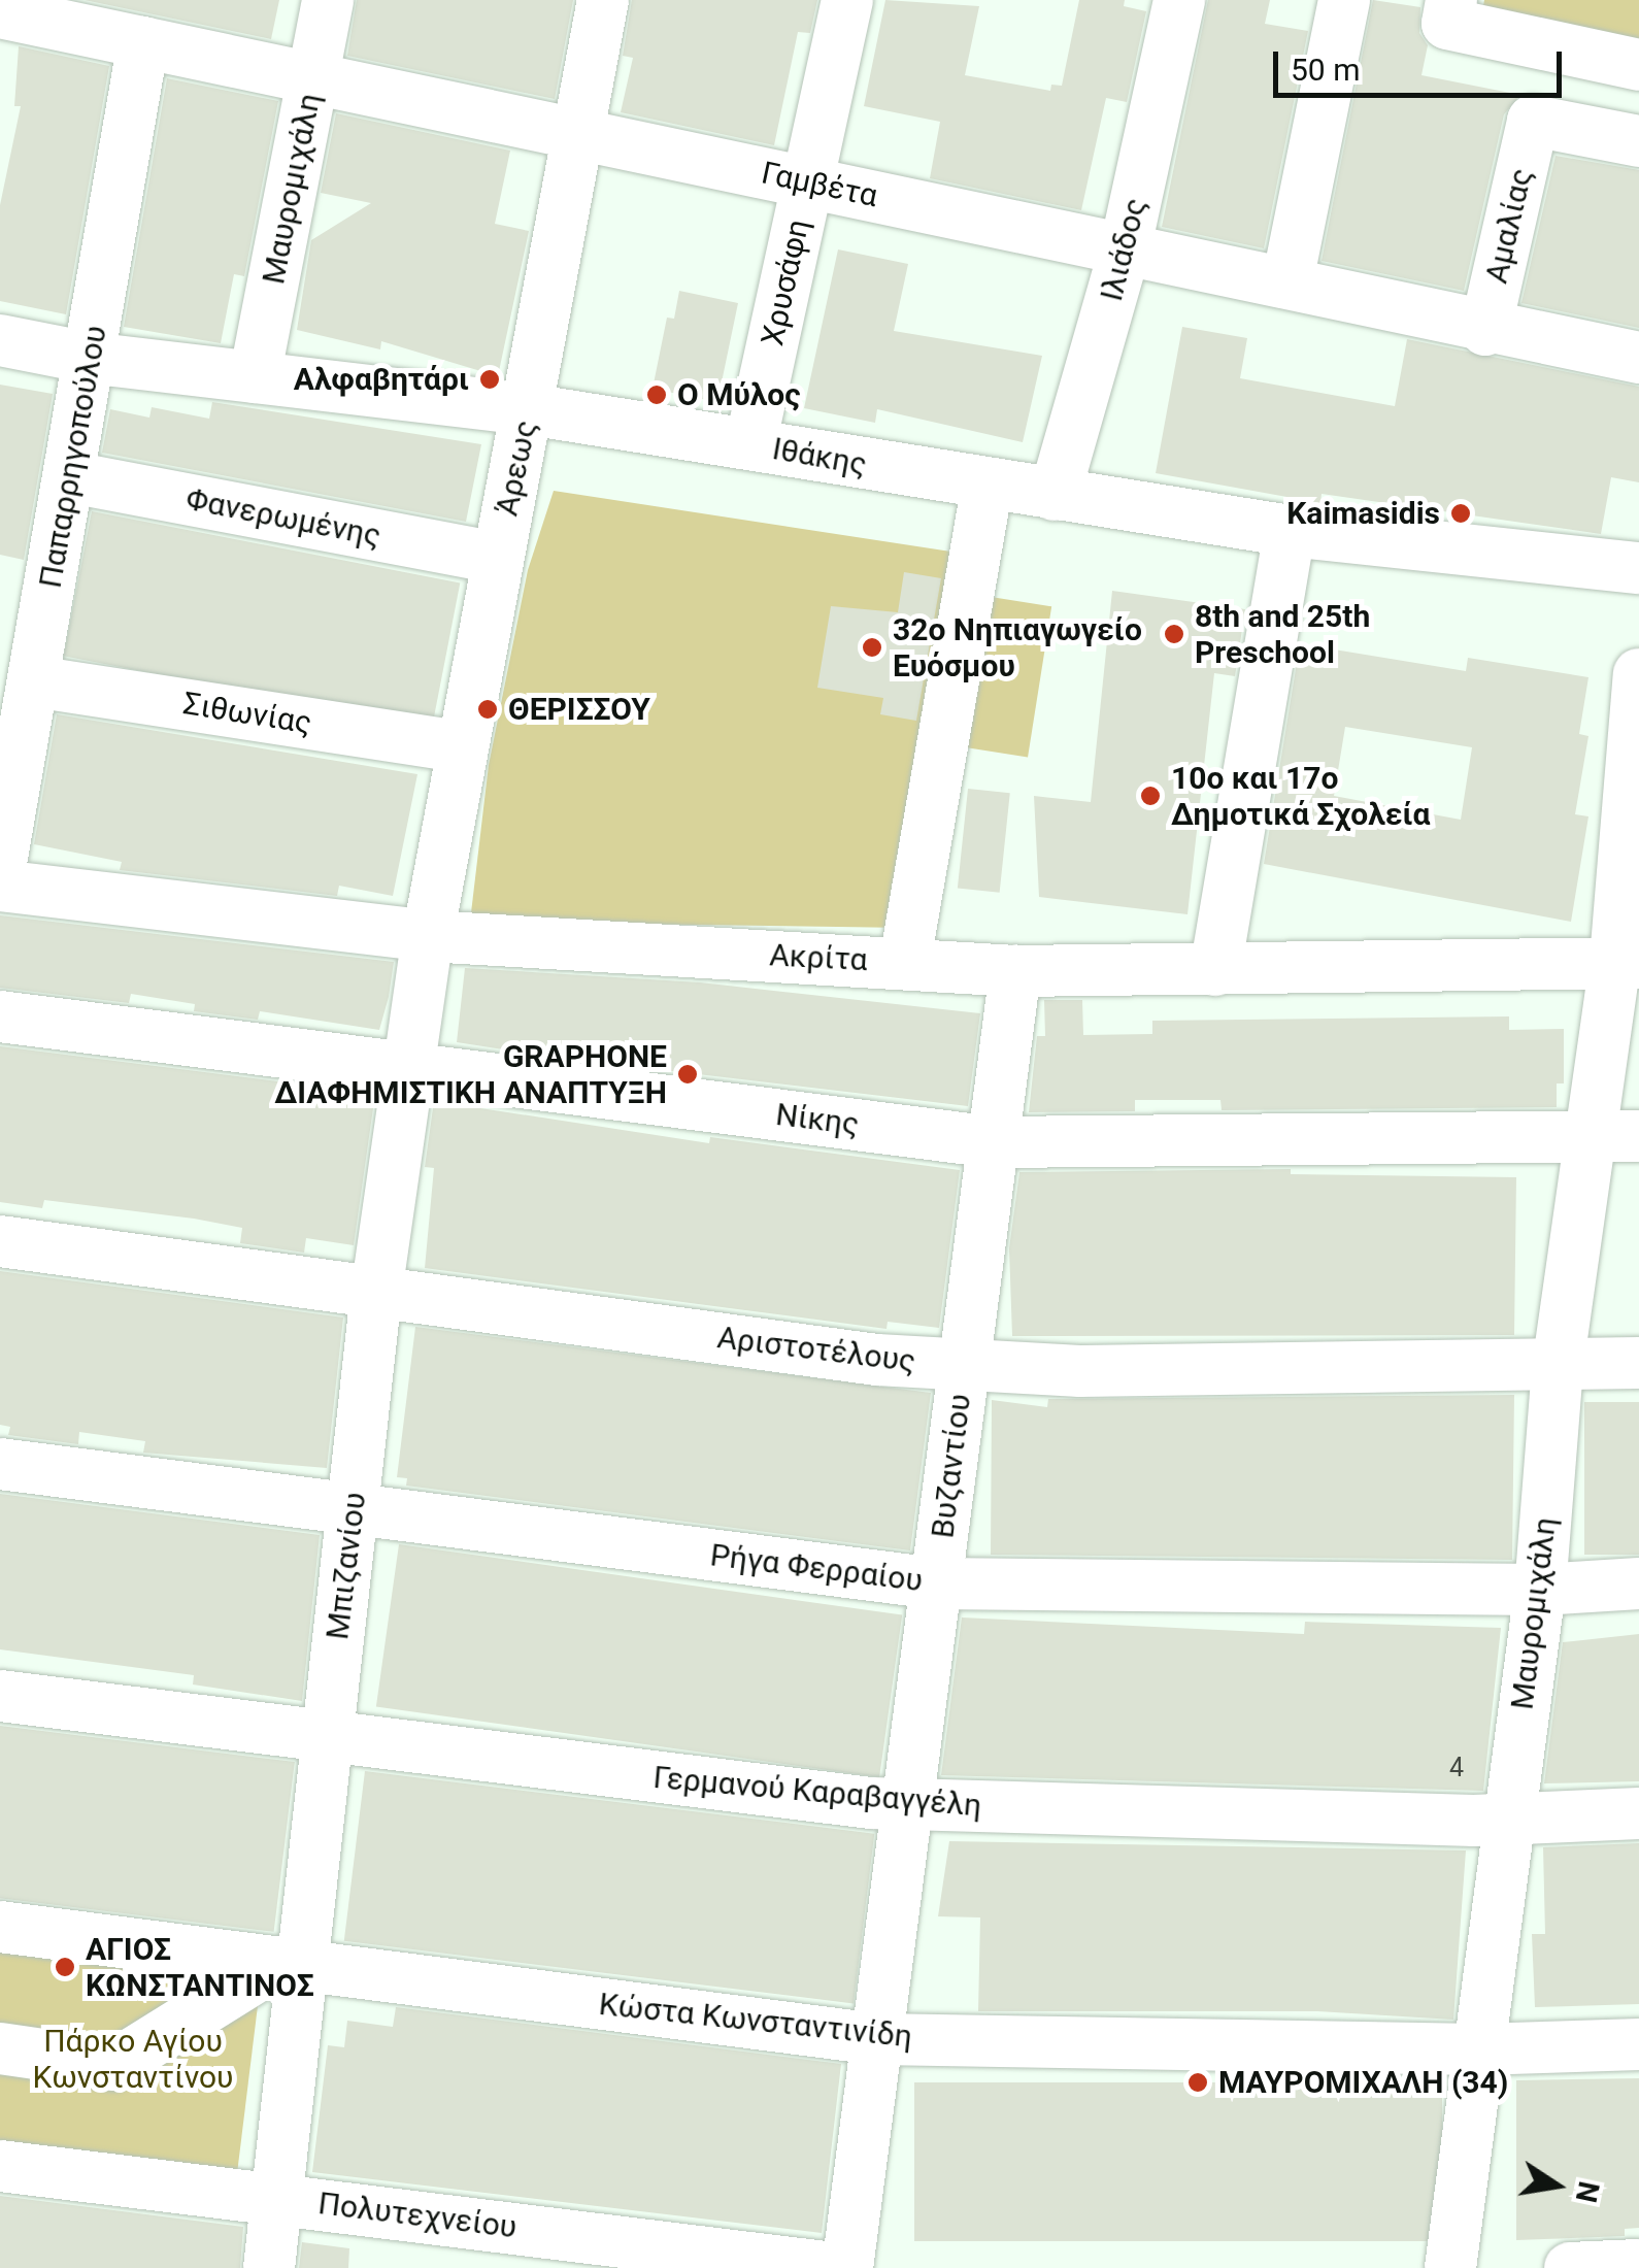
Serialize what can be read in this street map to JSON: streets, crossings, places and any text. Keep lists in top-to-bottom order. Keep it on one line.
{"streets":{"street":["Γαμβέτα","Μαυρομιχάλη","Αμαλίας","Ιλιάδος","Χρυσάφη","Παπαρρηγοπούλου","Ιθάκης","Άρεως","Φανερωμένης","Σιθωνίας","Ακρίτα","Νίκης","Αριστοτέλους","Βυζαντίου","Μπιζανίου","Ρήγα Φερραίου","Γερμανού Καραβαγγέλη","Κώστα Κωνσταντινίδη","Πολυτεχνείου"]},"crossings":[["Γαμβέτα","Μαυρομιχάλη"],["Γαμβέτα","Αμαλίας"],["Γαμβέτα","Ιλιάδος"],["Γαμβέτα","Χρυσάφη"],["Γαμβέτα","Παπαρρηγοπούλου"],["Γαμβέτα","Άρεως"],["Μαυρομιχάλη","Ιθάκης"],["Μαυρομιχάλη","Ακρίτα"],["Μαυρομιχάλη","Νίκης"],["Μαυρομιχάλη","Αριστοτέλους"],["Μαυρομιχάλη","Ρήγα Φερραίου"],["Μαυρομιχάλη","Γερμανού Καραβαγγέλη"],["Μαυρομιχάλη","Κώστα Κωνσταντινίδη"],["Ιλιάδος","Ιθάκης"],["Χρυσάφη","Ιθάκης"],["Παπαρρηγοπούλου","Ιθάκης"],["Παπαρρηγοπούλου","Φανερωμένης"],["Παπαρρηγοπούλου","Σιθωνίας"],["Ιθάκης","Άρεως"],["Άρεως","Φανερωμένης"],["Άρεως","Σιθωνίας"],["Άρεως","Ακρίτα"],["Άρεως","Μπιζανίου"],["Ακρίτα","Βυζαντίου"],["Ακρίτα","Μπιζανίου"],["Νίκης","Βυζαντίου"],["Νίκης","Μπιζανίου"],["Αριστοτέλους","Βυζαντίου"],["Αριστοτέλους","Μπιζανίου"],["Βυζαντίου","Ρήγα Φερραίου"],["Βυζαντίου","Γερμανού Καραβαγγέλη"],["Βυζαντίου","Κώστα Κωνσταντινίδη"],["Μπιζανίου","Ρήγα Φερραίου"],["Μπιζανίου","Γερμανού Καραβαγγέλη"],["Μπιζανίου","Κώστα Κωνσταντινίδη"],["Μπιζανίου","Πολυτεχνείου"]],"parks":["Πάρκο Αγίου Κωνσταντίνου"],"places":["Αλφαβητάρι","Ο Μύλος","Kaimasidis","8th and 25th Preschool","32ο Νηπιαγωγείο Ευόσμου","ΘΕΡΙΣΣΟΥ","10ο και 17ο Δημοτικά Σχολεία","GRAPHONE ΔΙΑΦΗΜΙΣΤΙΚΗ ΑΝΑΠΤΥΞΗ","ΑΓΙΟΣ ΚΩΝΣΤΑΝΤΙΝΟΣ","ΜΑΥΡΟΜΙΧΑΛΗ (34)"],"house_numbers":["4"],"scale_bar":"50 m","north":"right"}
